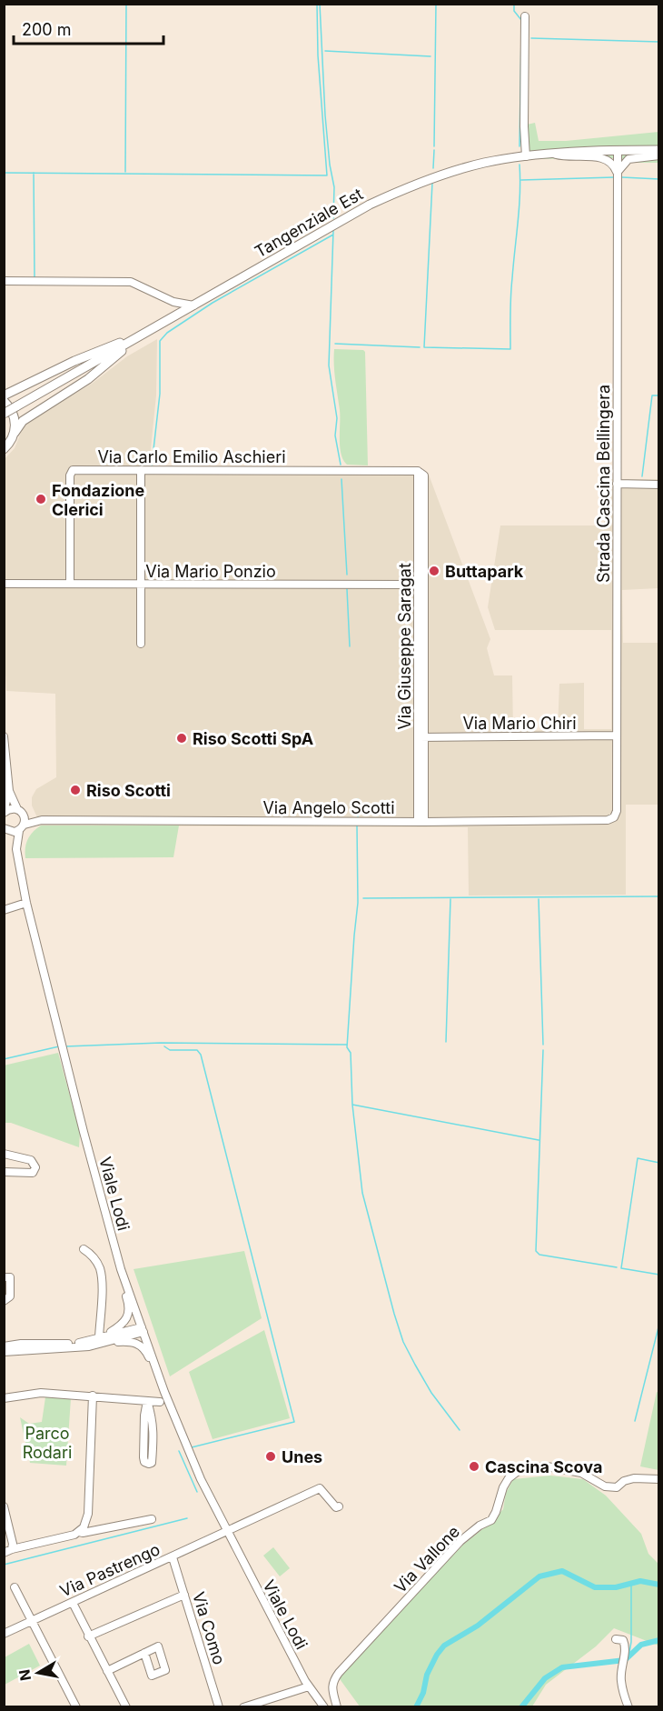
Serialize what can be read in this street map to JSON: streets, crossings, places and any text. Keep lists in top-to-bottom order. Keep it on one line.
{"streets":{"main road":["Tangenziale Est"],"street":["Via Carlo Emilio Aschieri","Strada Cascina Bellingera","Via Mario Ponzio","Via Giuseppe Saragat","Via Mario Chiri","Via Angelo Scotti","Viale Lodi","Via Vallone","Via Pastrengo","Via Como"]},"crossings":[["Tangenziale Est","Strada Cascina Bellingera"],["Via Carlo Emilio Aschieri","Via Mario Ponzio"],["Via Carlo Emilio Aschieri","Via Giuseppe Saragat"],["Strada Cascina Bellingera","Via Mario Chiri"],["Strada Cascina Bellingera","Via Angelo Scotti"],["Via Mario Ponzio","Via Giuseppe Saragat"],["Via Giuseppe Saragat","Via Mario Chiri"],["Via Giuseppe Saragat","Via Angelo Scotti"],["Via Angelo Scotti","Viale Lodi"],["Viale Lodi","Via Pastrengo"],["Via Pastrengo","Via Como"]],"parks":["Parco Rodari"],"places":["Fondazione Clerici","Buttapark","Riso Scotti SpA","Riso Scotti","Unes","Cascina Scova"],"scale_bar":"200 m","north":"left"}
